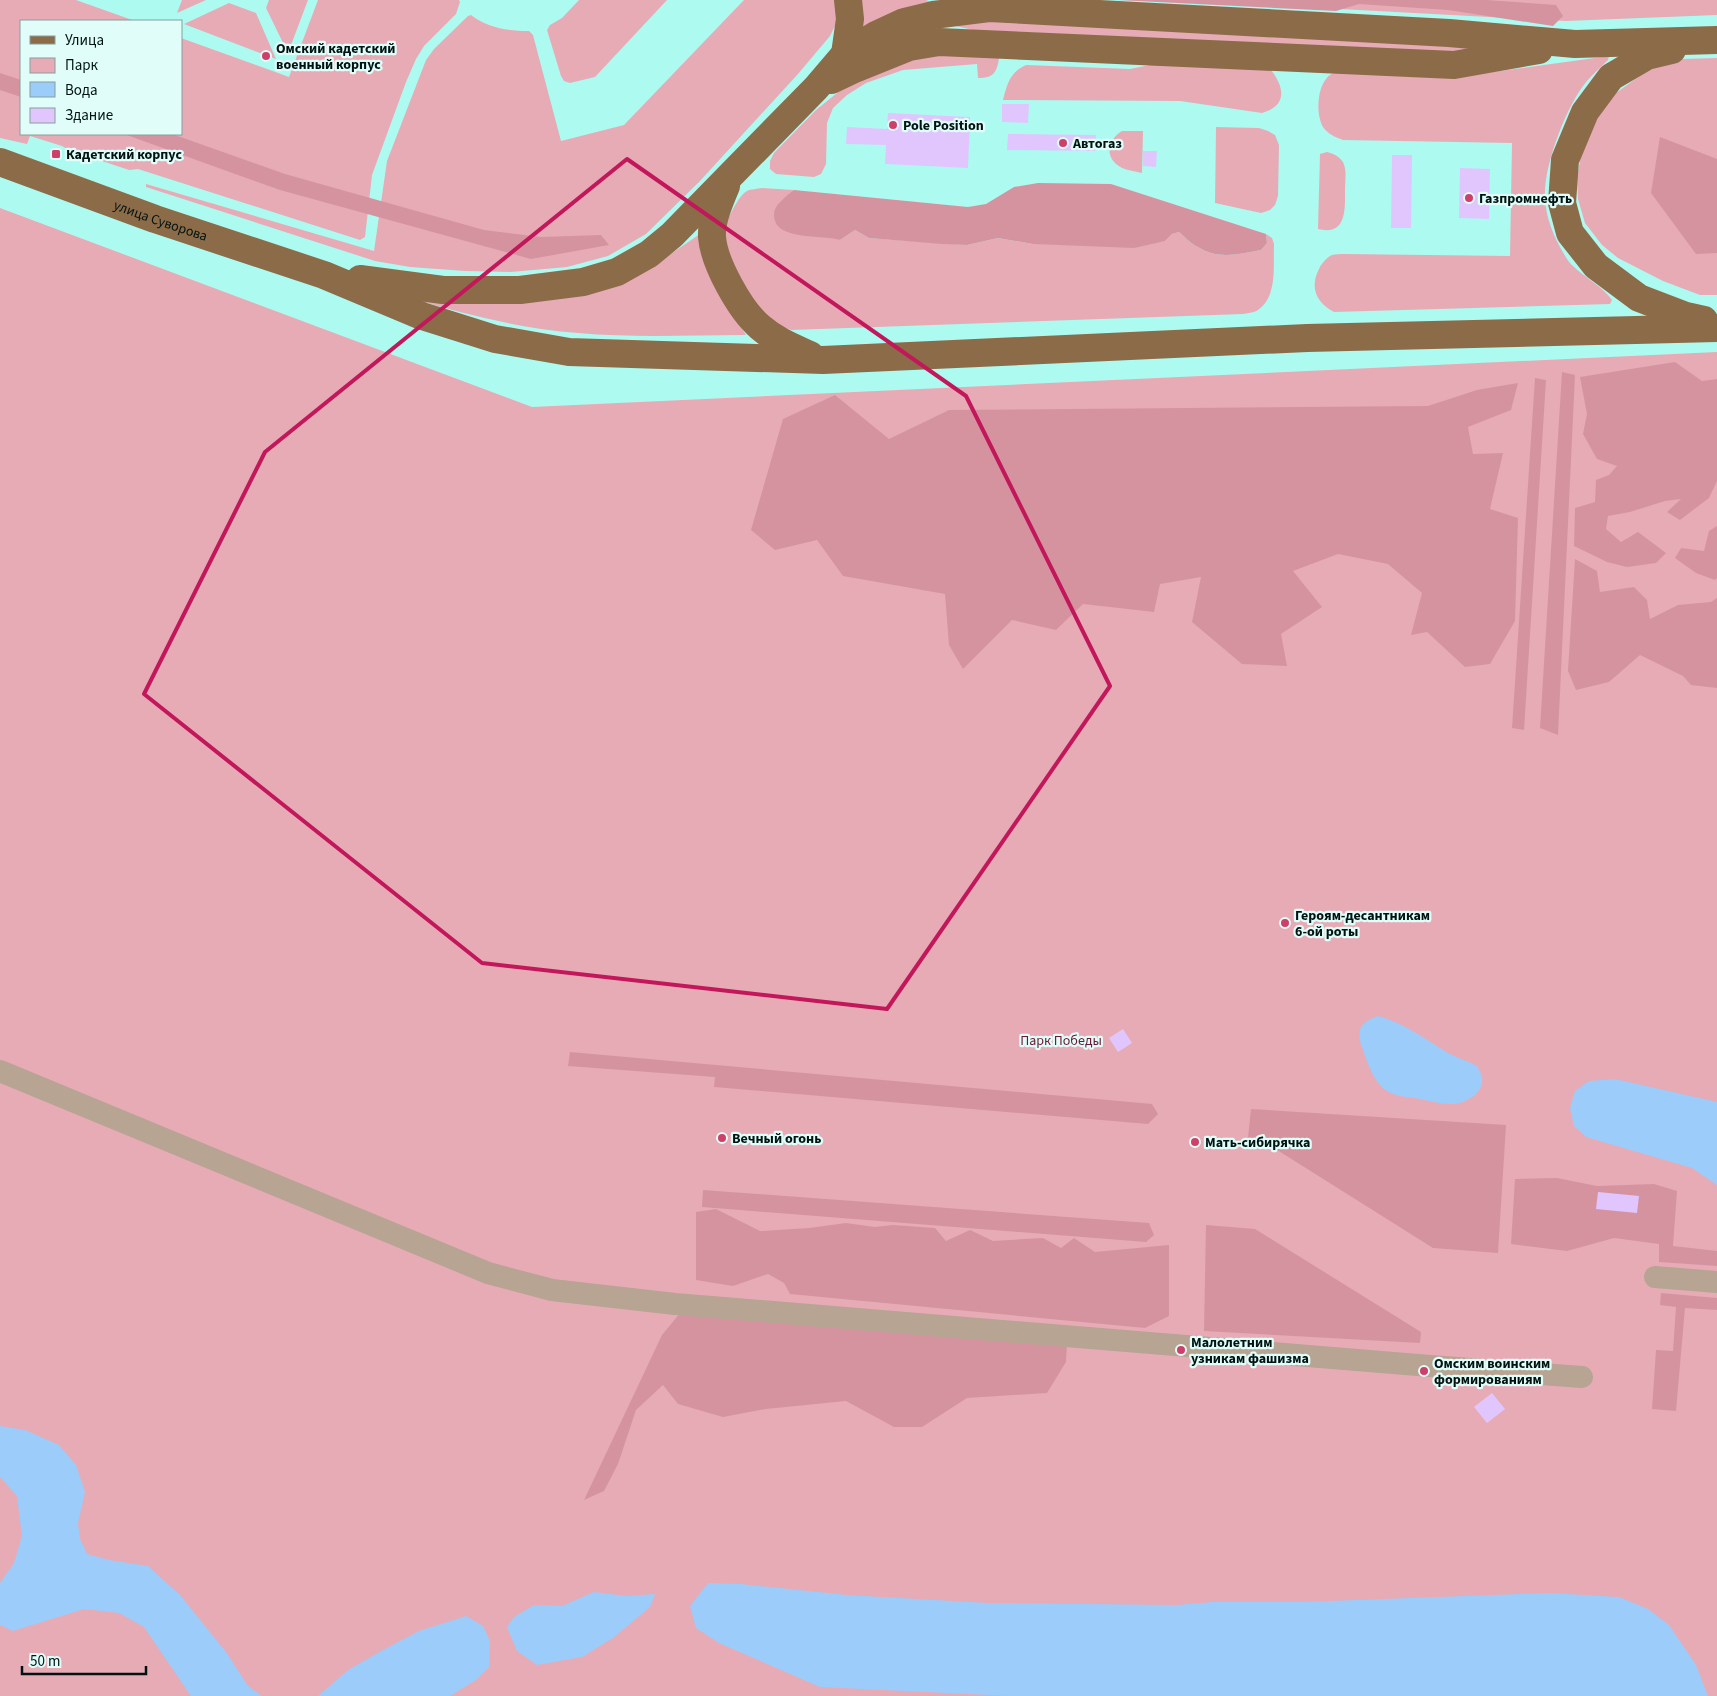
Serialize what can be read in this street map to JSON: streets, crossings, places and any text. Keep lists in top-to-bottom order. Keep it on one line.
{"streets":{"main road":["улица Суворова"]},"parks":["Парк Победы"],"places":{"other":["Омский кадетский военный корпус","Pole Position","Автогаз","Газпромнефть","Героям-десантникам 6-ой роты","Вечный огонь","Мать-сибирячка","Малолетним узникам фашизма","Омским воинским формированиям"],"transit":["Кадетский корпус"]},"legend":["Улица","Парк","Вода","Здание"],"scale_bar":"50 m"}
